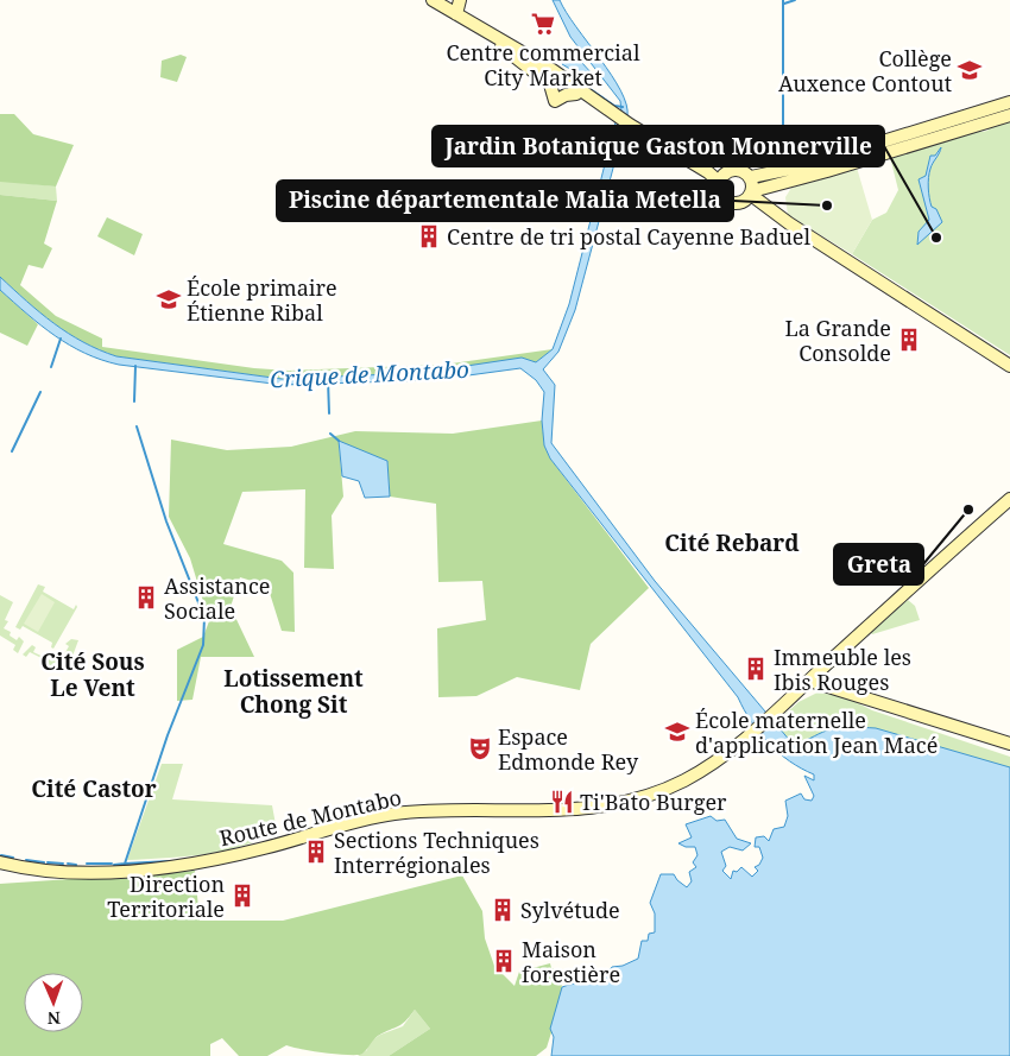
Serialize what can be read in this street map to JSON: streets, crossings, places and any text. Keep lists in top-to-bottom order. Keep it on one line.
{"streets":{"main road":["Route de Montabo"]},"districts":["Cité Rebard","Cité Sous Le Vent","Lotissement Chong Sit","Cité Castor"],"water":["Crique de Montabo"],"places":{"supermarket":["Centre commercial City Market"],"school or university":["Collège Auxence Contout","École primaire Étienne Ribal","École maternelle d'application Jean Macé"],"other":["Piscine départementale Malia Metella","Jardin Botanique Gaston Monnerville","Greta"],"building":["Centre de tri postal Cayenne Baduel","La Grande Consolde","Assistance Sociale","Immeuble les Ibis Rouges","Sections Techniques Interrégionales","Direction Territoriale","Sylvétude","Maison forestière"],"theatre":["Espace Edmonde Rey"],"restaurant":["Ti'Bato Burger"]},"north":"bottom"}
